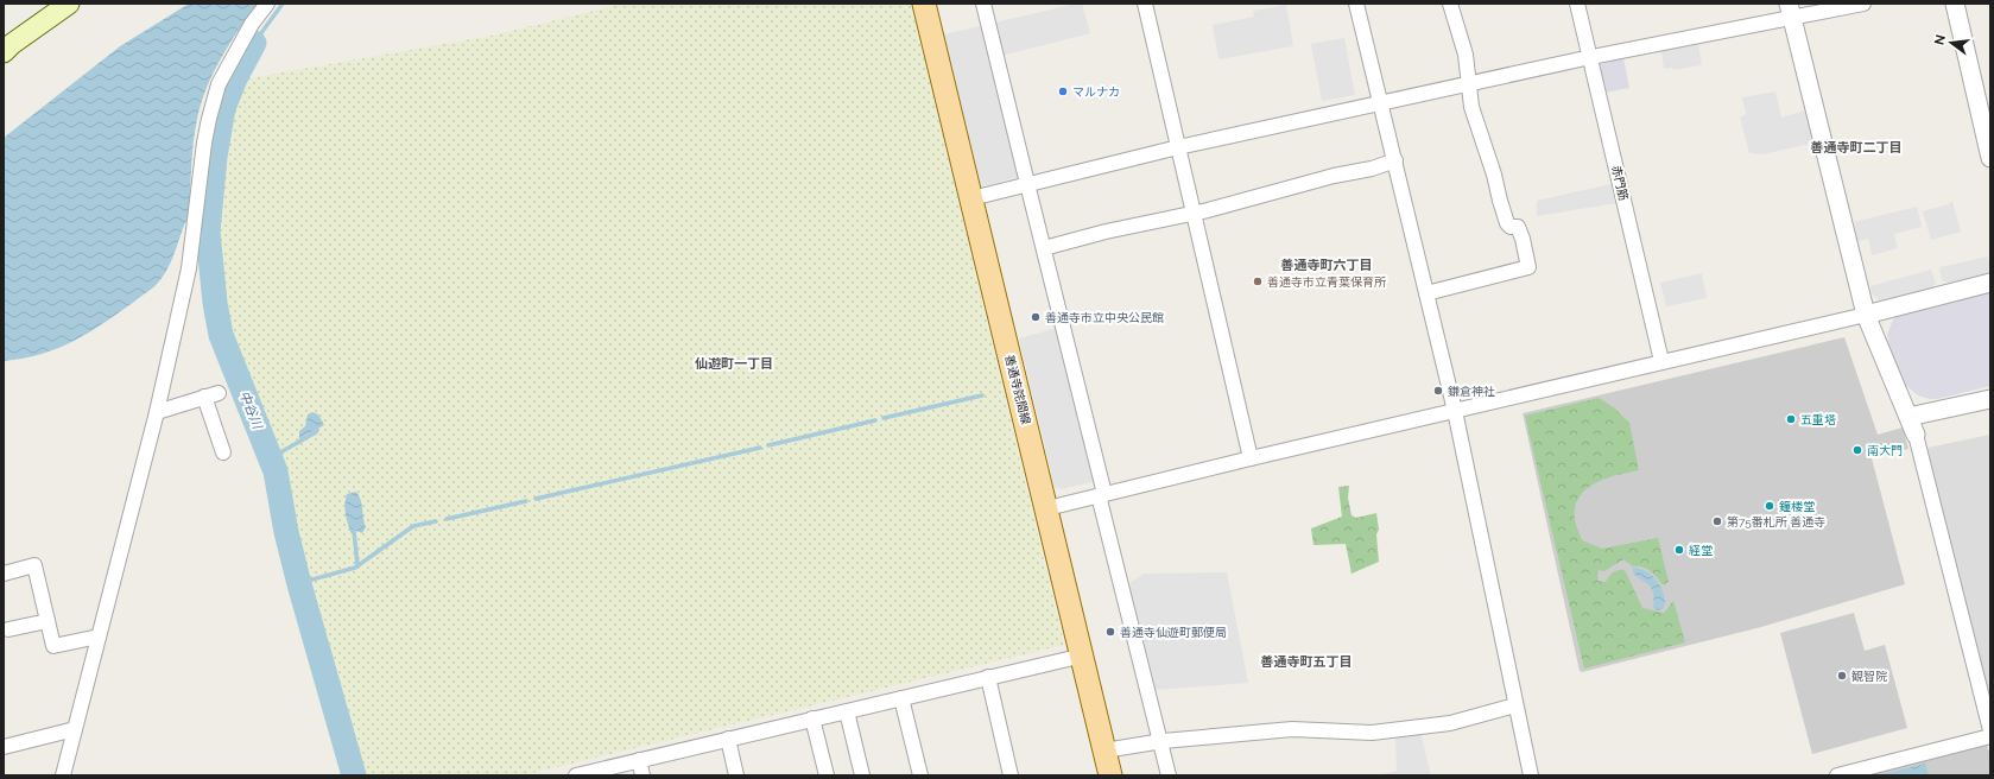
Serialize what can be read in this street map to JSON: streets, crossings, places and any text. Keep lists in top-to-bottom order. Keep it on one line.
{"streets":{"main road":["善通寺詫間線"],"street":["赤門筋"]},"districts":["善通寺町二丁目","善通寺町六丁目","仙遊町一丁目","善通寺町五丁目"],"water":["中谷川"],"places":["マルナカ","善通寺市立青葉保育所","善通寺市立中央公民館","鎌倉神社","五重塔","南大門","鐘楼堂","第75番札所 善通寺","経堂","善通寺仙遊町郵便局","観智院"],"north":"left"}
